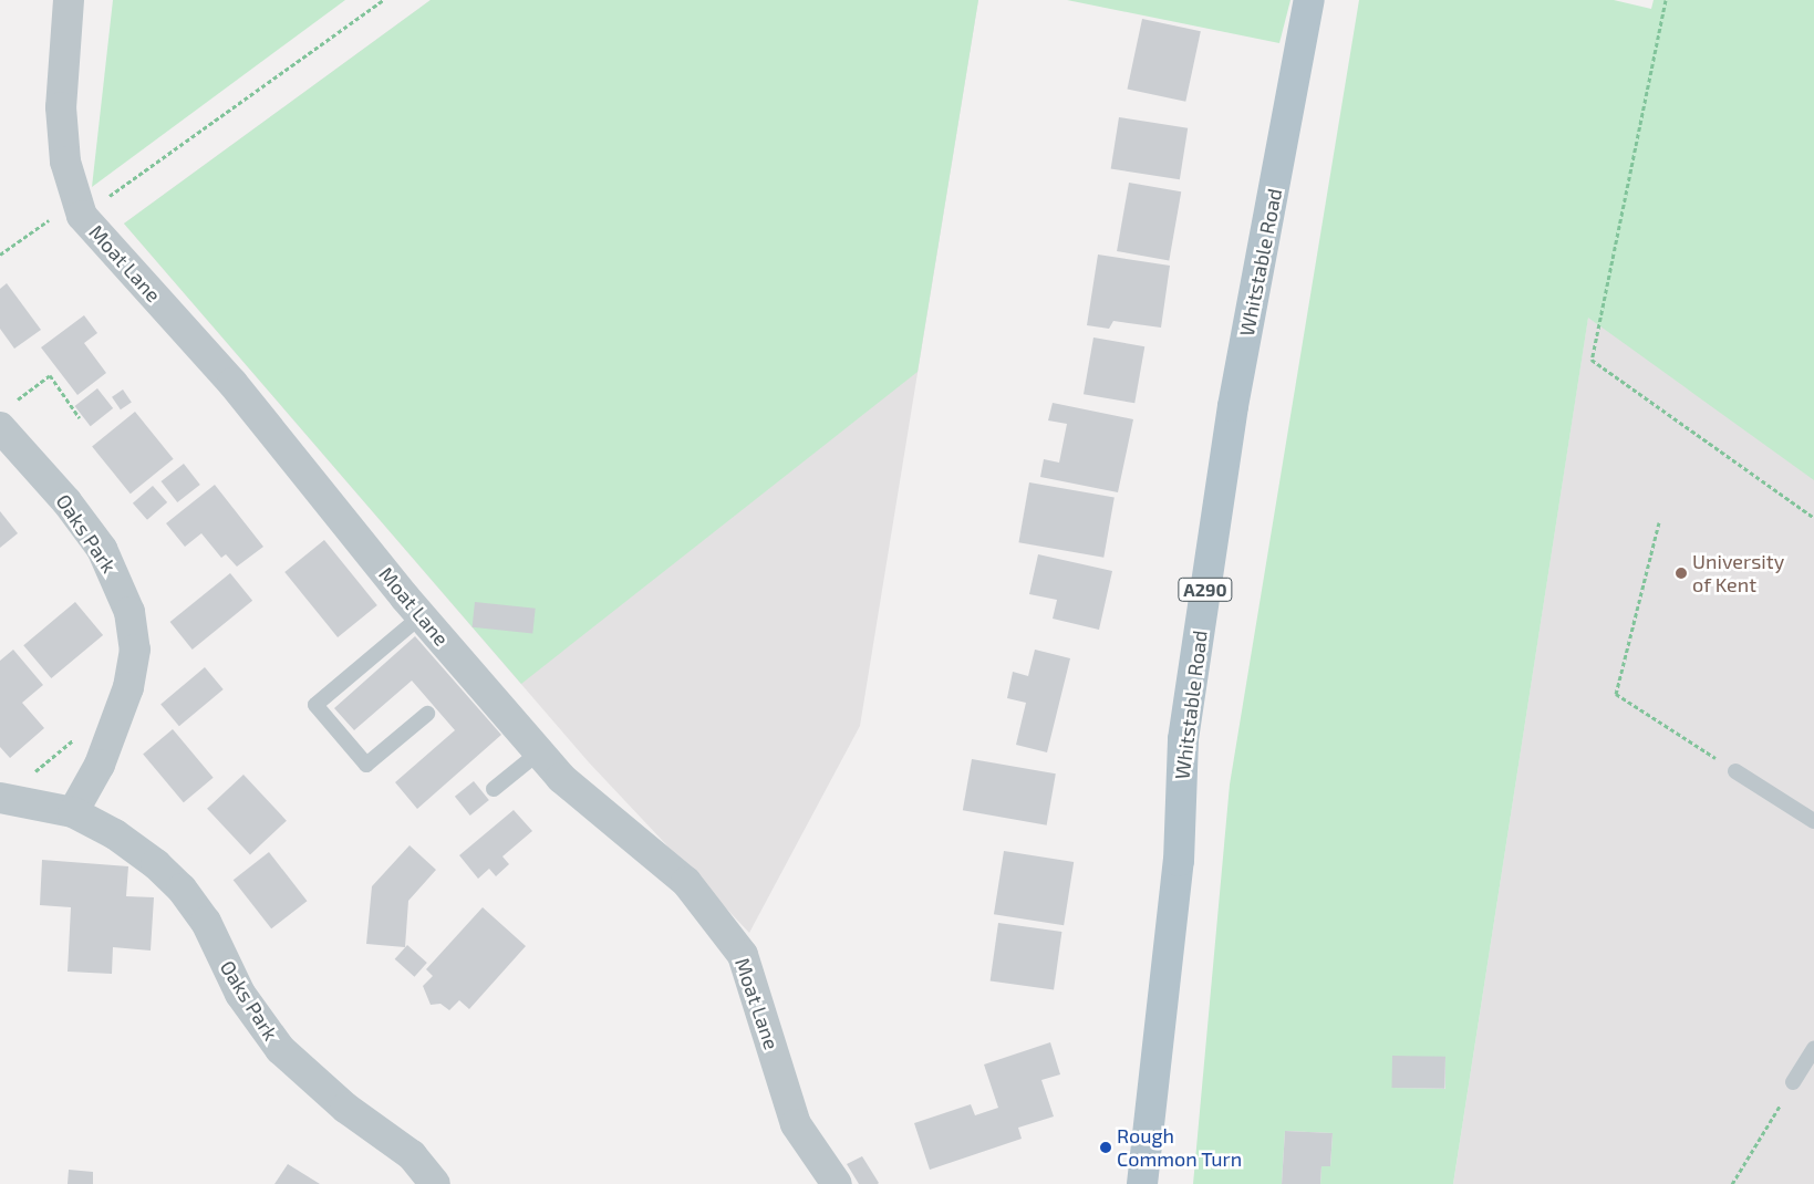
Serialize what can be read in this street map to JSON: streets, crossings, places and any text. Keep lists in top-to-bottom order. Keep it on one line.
{"streets":{"main road":["Whitstable Road","A290"],"street":["Moat Lane","Oaks Park"]},"places":["University of Kent","Rough Common Turn"]}
